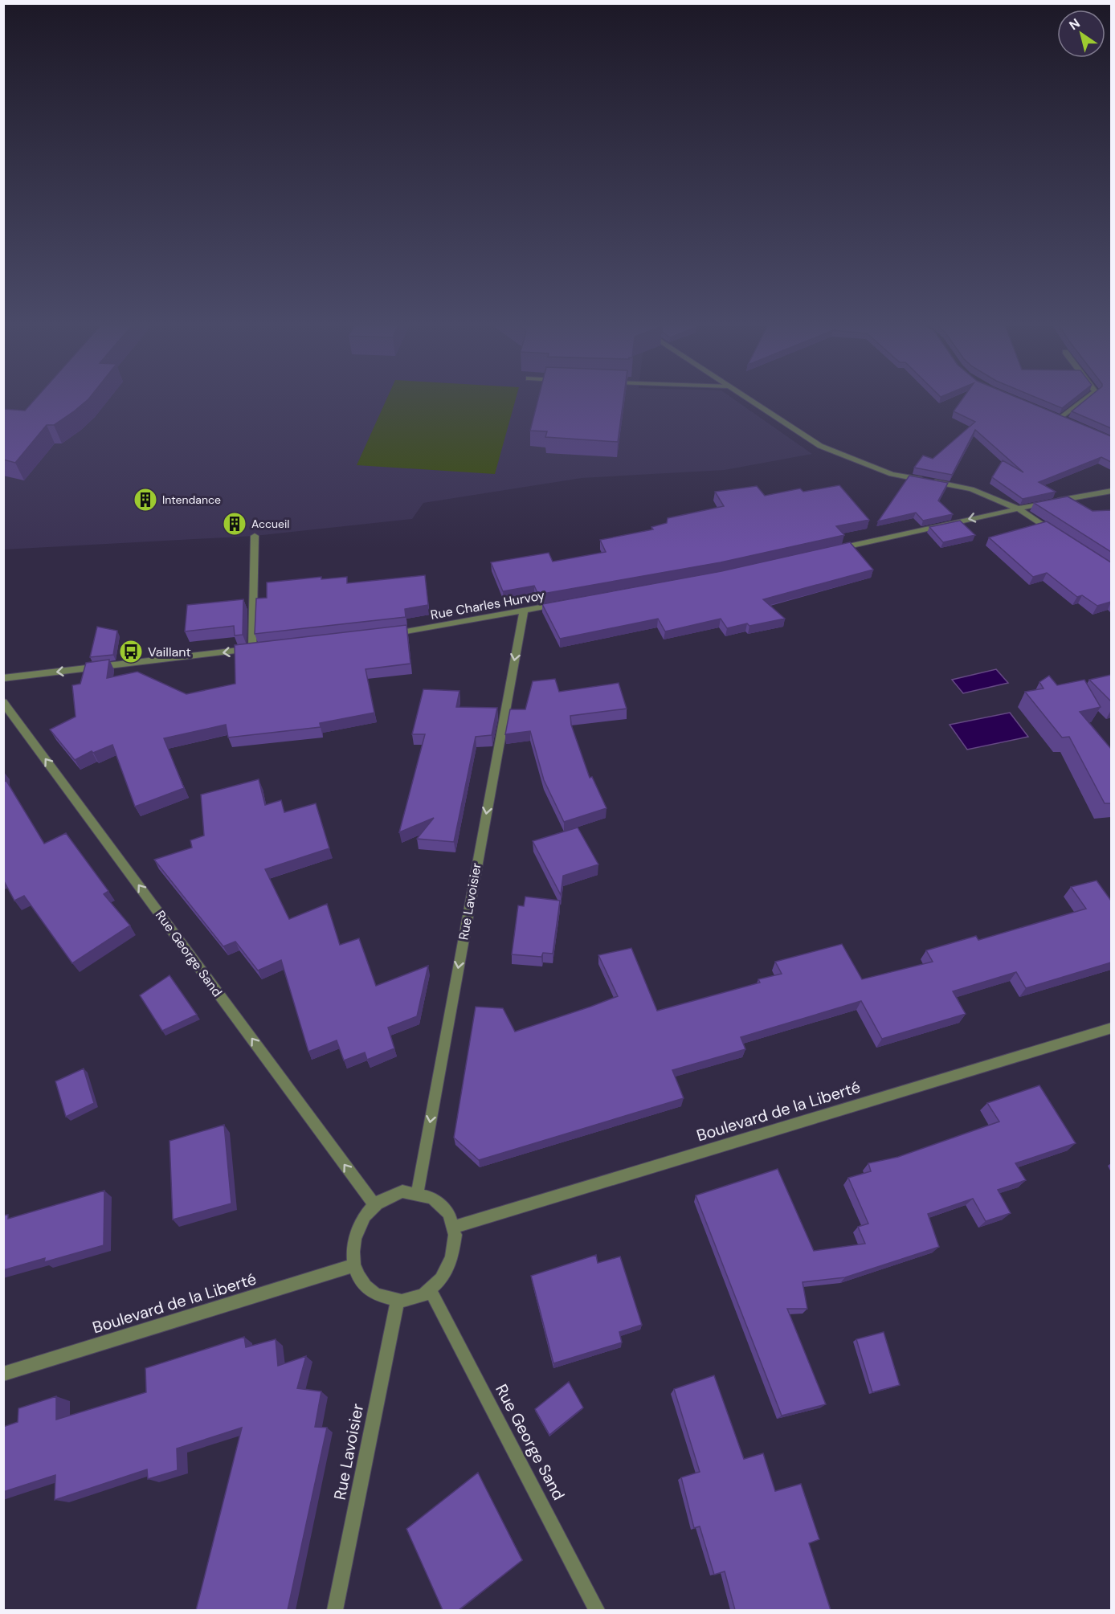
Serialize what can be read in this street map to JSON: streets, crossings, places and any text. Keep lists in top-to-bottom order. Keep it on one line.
{"streets":{"street":["Rue Charles Hurvoy","Rue Lavoisier","Rue George Sand","Boulevard de la Liberté"]},"crossings":[["Rue Charles Hurvoy","Rue Lavoisier"],["Rue Lavoisier","Rue George Sand"],["Rue Lavoisier","Boulevard de la Liberté"],["Rue George Sand","Boulevard de la Liberté"]],"one_way":["Rue Lavoisier","Rue George Sand"],"places":{"building":["Intendance","Accueil"],"bus stop":["Vaillant"]},"north":"top left"}
